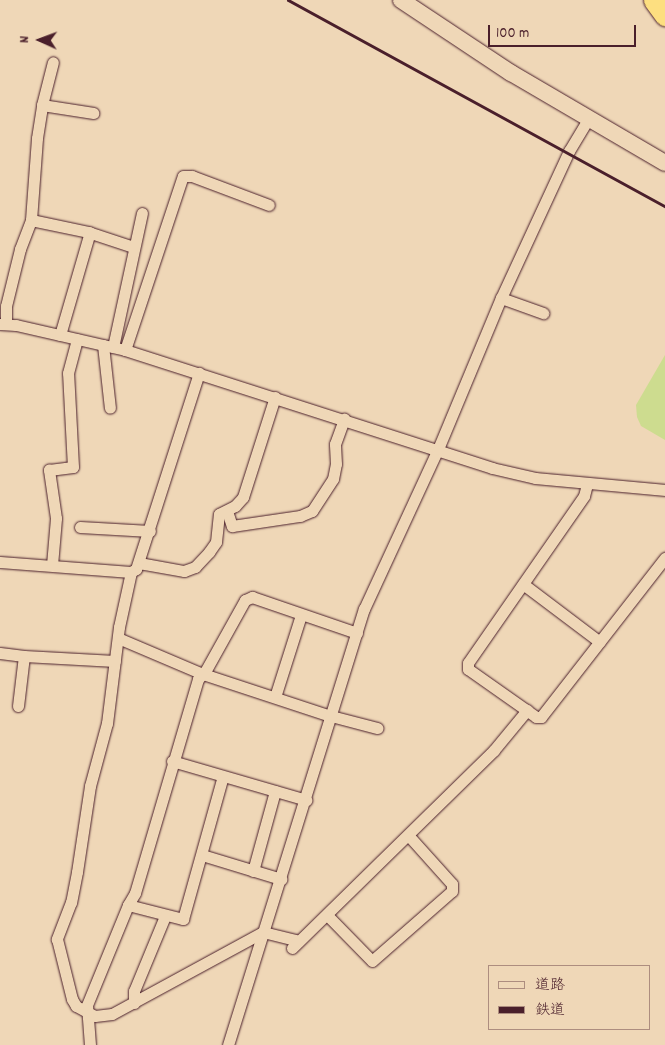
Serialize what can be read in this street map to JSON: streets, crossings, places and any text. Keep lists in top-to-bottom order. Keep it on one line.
{"legend":["道路","鉄道"],"scale_bar":"100 m","north":"left"}
